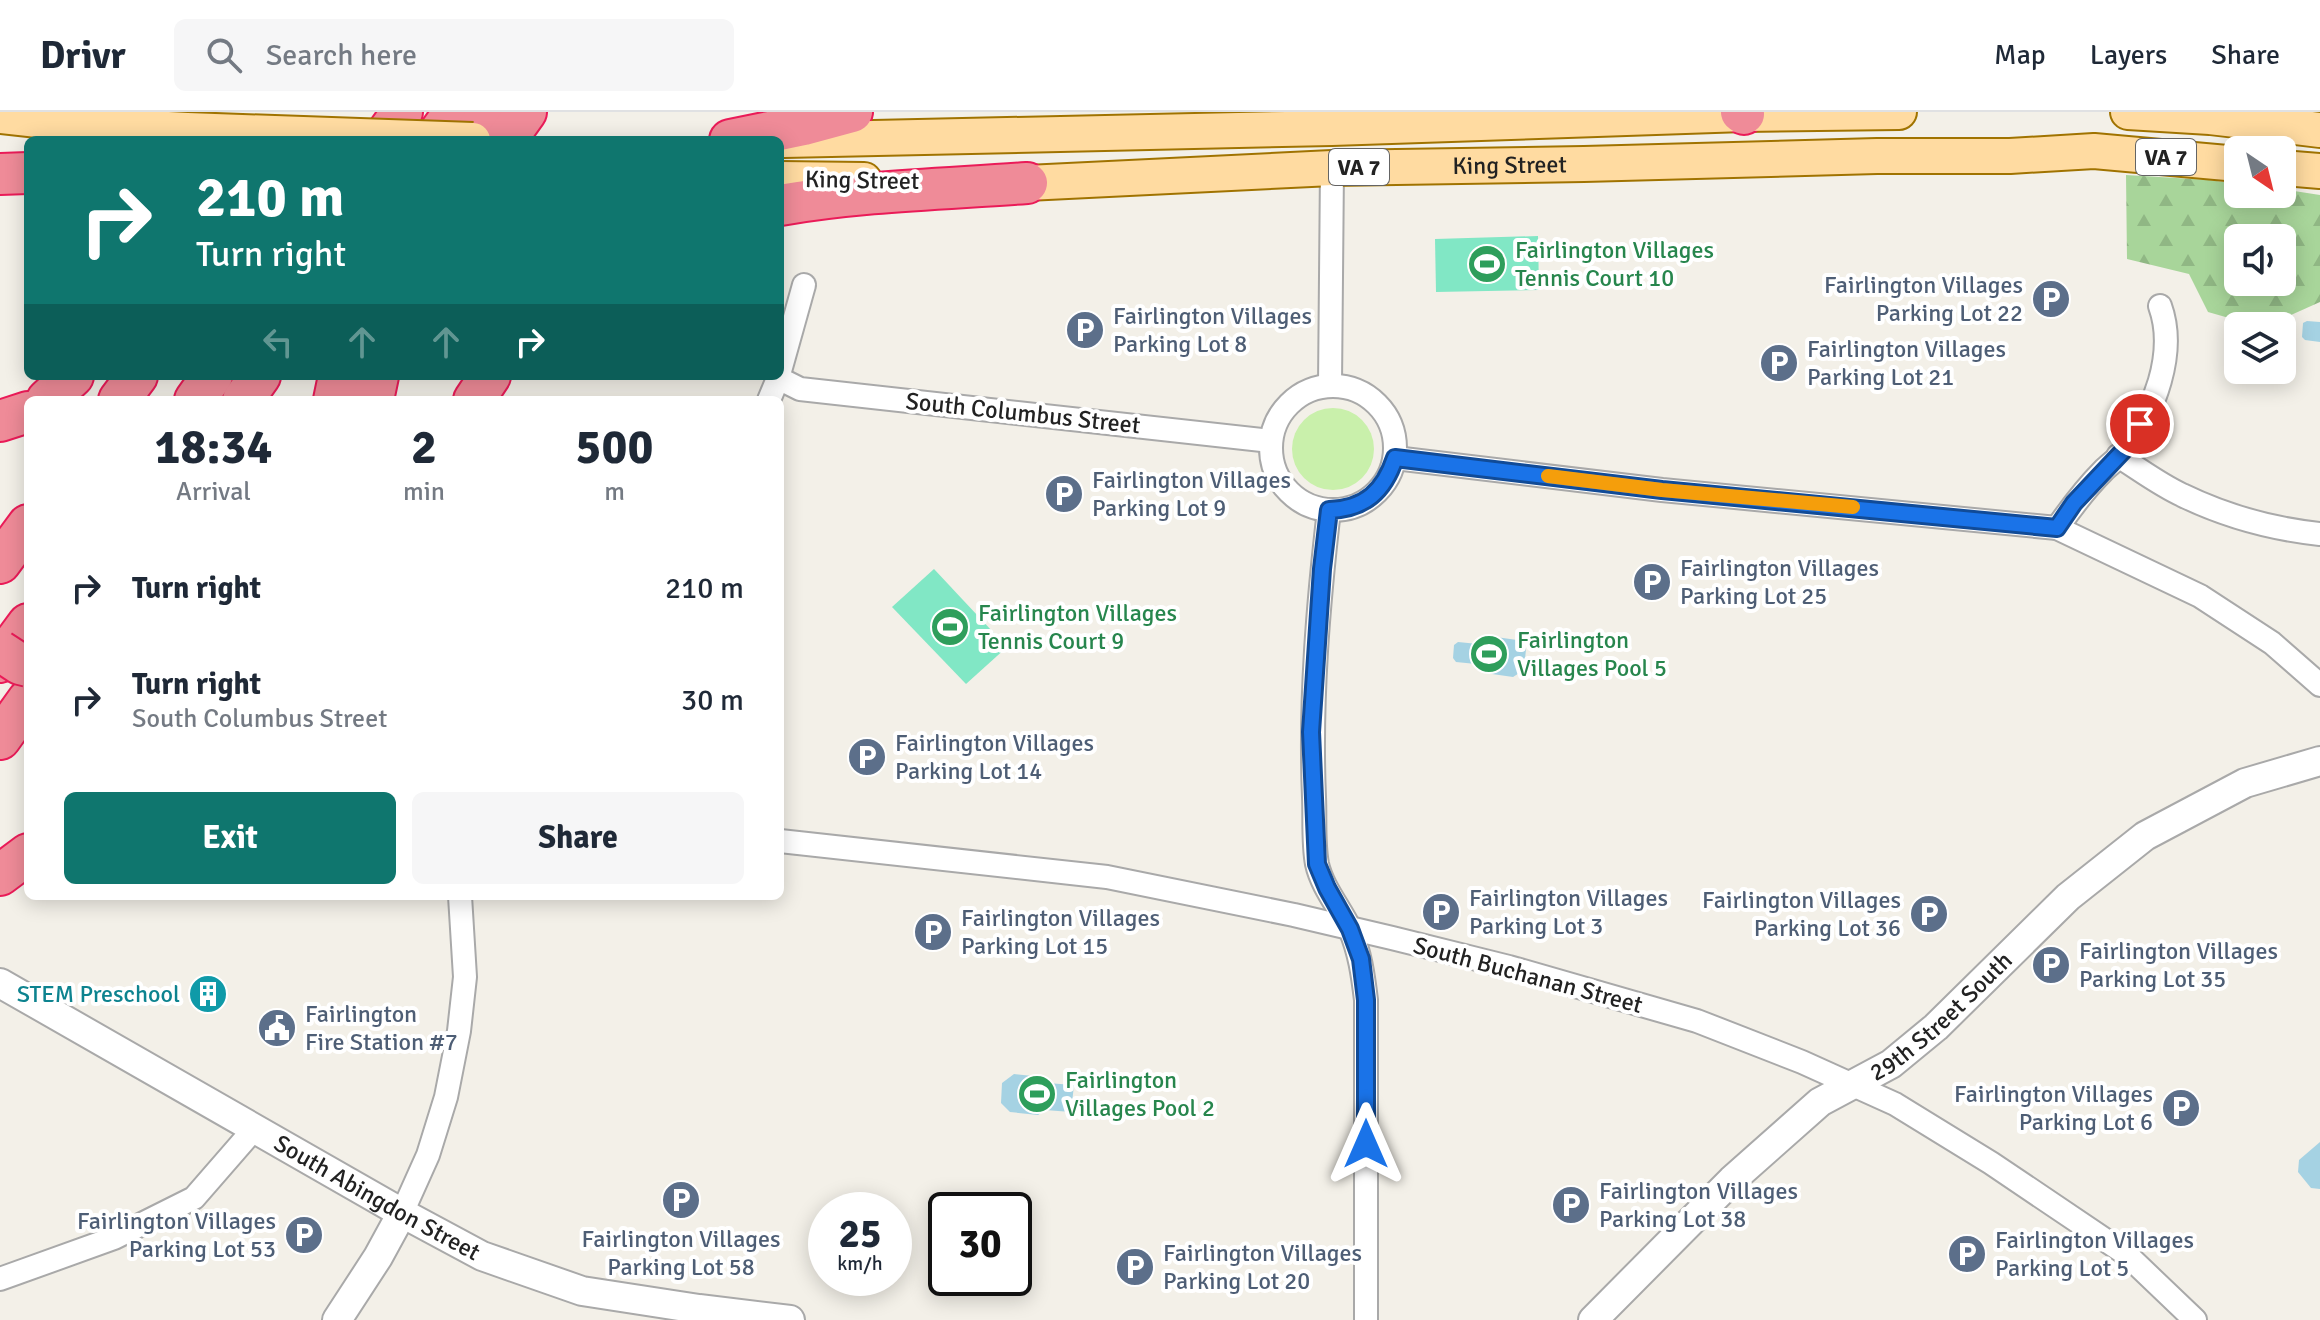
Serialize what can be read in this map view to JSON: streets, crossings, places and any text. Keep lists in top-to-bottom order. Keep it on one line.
{"streets":{"main road":["VA 7","King Street"],"street":["South Columbus Street","South Buchanan Street","29th Street South","South Abingdon Street"]},"crossings":[["South Buchanan Street","29th Street South"]],"places":{"sports":["Fairlington Villages Tennis Court 10","Fairlington Villages Tennis Court 9","Fairlington Villages Pool 5","Fairlington Villages Pool 2"],"parking":["Fairlington Villages Parking Lot 22","Fairlington Villages Parking Lot 8","Fairlington Villages Parking Lot 21","Fairlington Villages Parking Lot 9","Fairlington Villages Parking Lot 25","Fairlington Villages Parking Lot 14","Fairlington Villages Parking Lot 3","Fairlington Villages Parking Lot 36","Fairlington Villages Parking Lot 15","Fairlington Villages Parking Lot 35","Fairlington Villages Parking Lot 6","Fairlington Villages Parking Lot 58","Fairlington Villages Parking Lot 38","Fairlington Villages Parking Lot 53","Fairlington Villages Parking Lot 5","Fairlington Villages Parking Lot 20"],"building":["STEM Preschool"],"public building":["Fairlington Fire Station #7"]},"north":"bottom right","page":{"header":"Drivr","search":"Search here","nav":["Map","Layers","Share"],"turn":["210 m","Turn right"],"eta":["18:34","Arrival","2","min","500","m"],"list":[{"name":"Turn right","value":"210 m"},{"name":"Turn right","note":"South Columbus Street","value":"30 m"}],"buttons":["Exit","Share"],"speed":"25 km/h","limit":"30"}}
